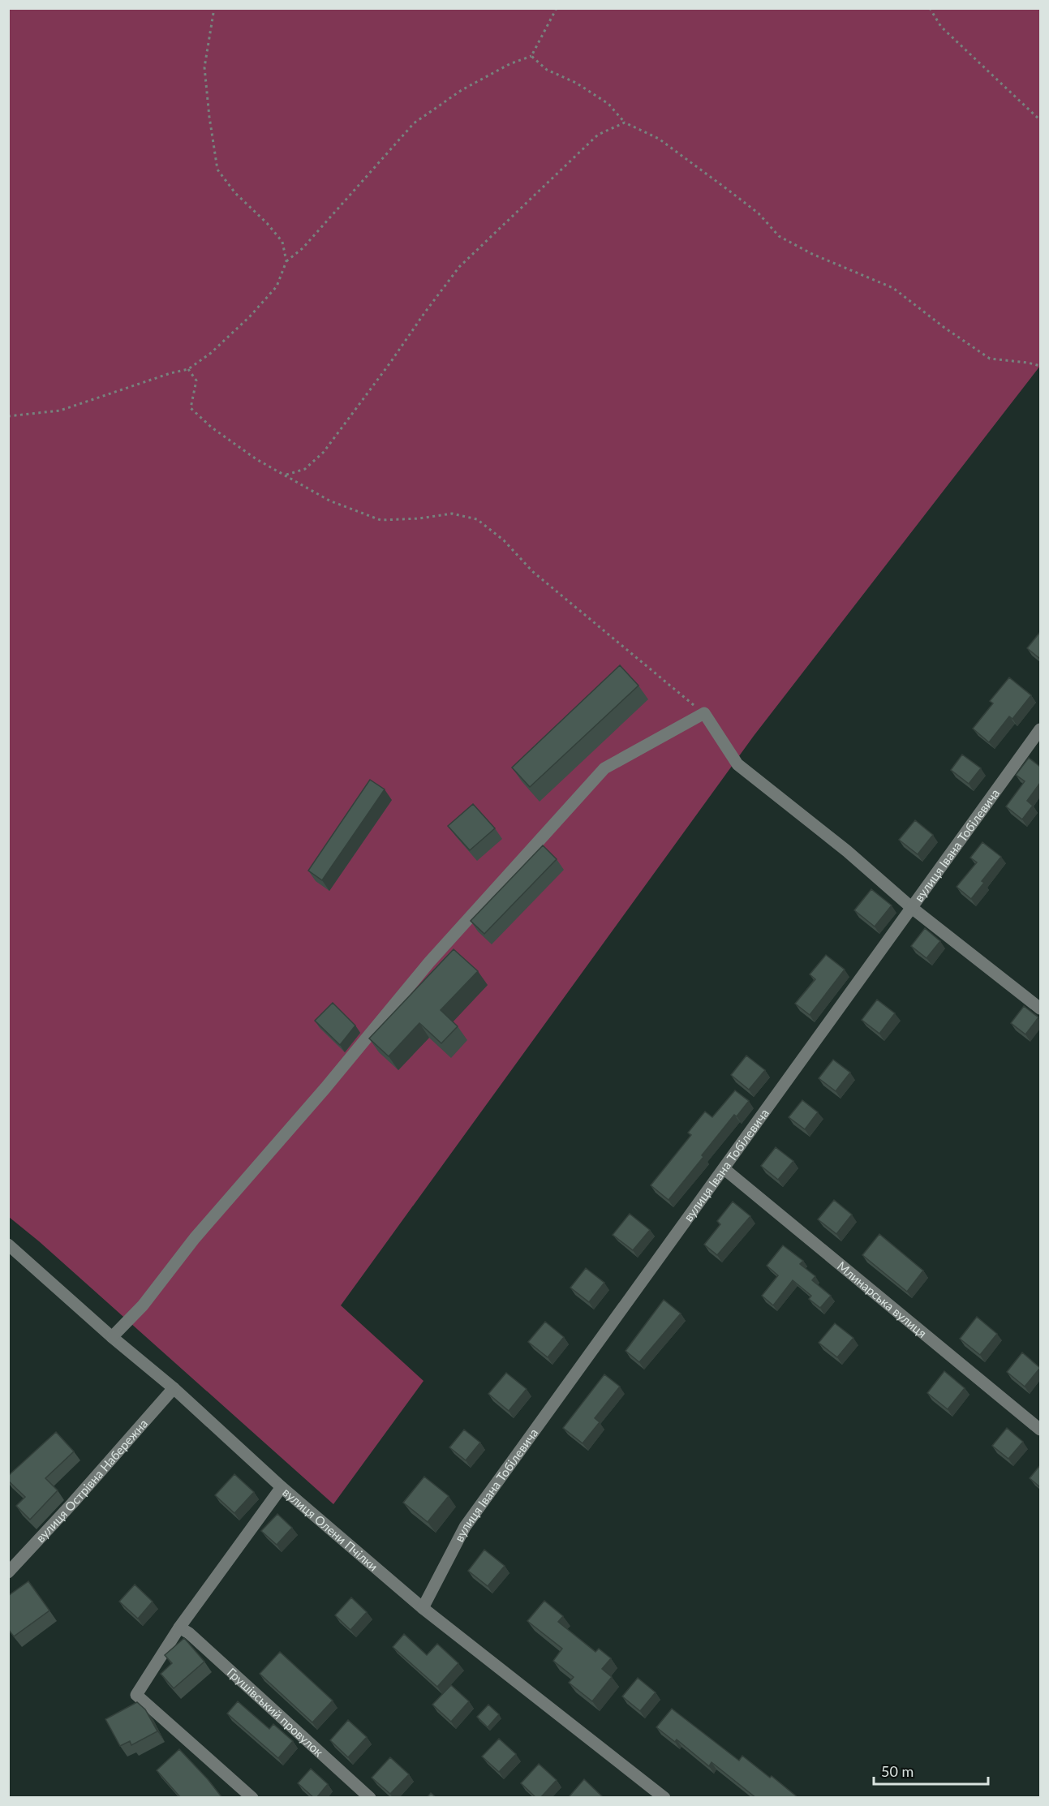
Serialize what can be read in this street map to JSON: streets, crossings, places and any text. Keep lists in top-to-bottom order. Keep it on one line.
{"streets":{"street":["вулиця Івана Тобілевича","Млинарська вулиця","вулиця Острівна Набережна","вулиця Олени Пчілки","Грушівський провулок"]},"crossings":[["вулиця Івана Тобілевича","Млинарська вулиця"],["вулиця Івана Тобілевича","вулиця Олени Пчілки"],["вулиця Острівна Набережна","вулиця Олени Пчілки"]],"scale_bar":"50 m"}
